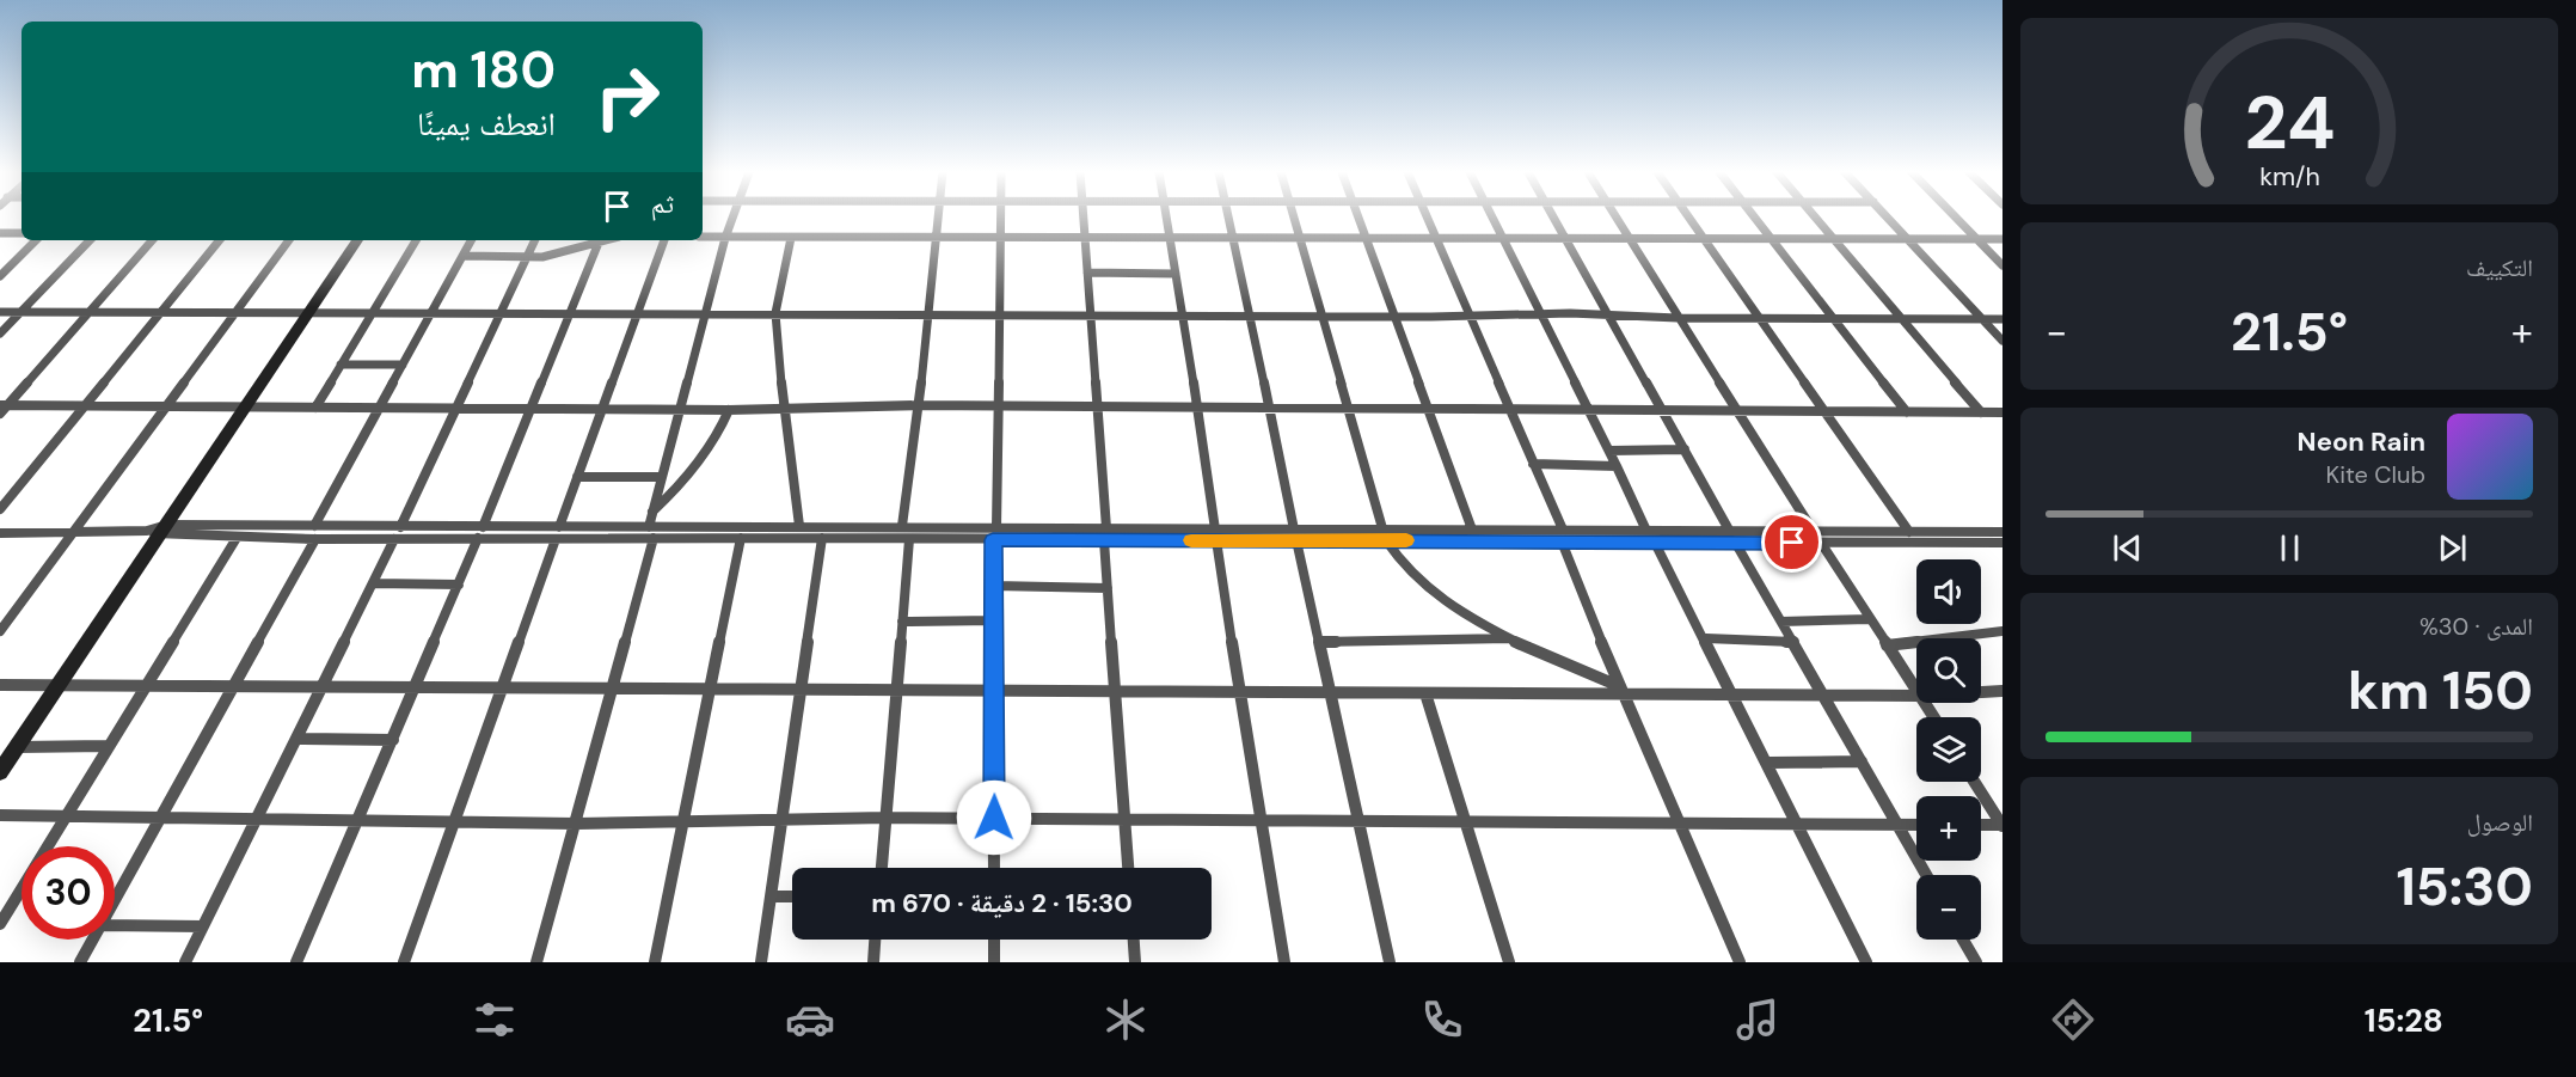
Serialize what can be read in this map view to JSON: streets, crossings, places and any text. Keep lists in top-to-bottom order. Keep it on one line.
{"page":{"turn":["180 m","انعطف يمينًا"],"then":"ثم","tile":["التكييف",["المدى · 30%","150 km"],["الوصول","15:30"]],"heat":["−","21.5°","+"],"song":["Neon Rain","Kite Club"],"map_buttons":["+","−"],"limit":"30","trip":"15:30 · 2 دقيقة · 670 m","tabs":["15:28","21.5°"],"gauge":["24","km/h"]}}
